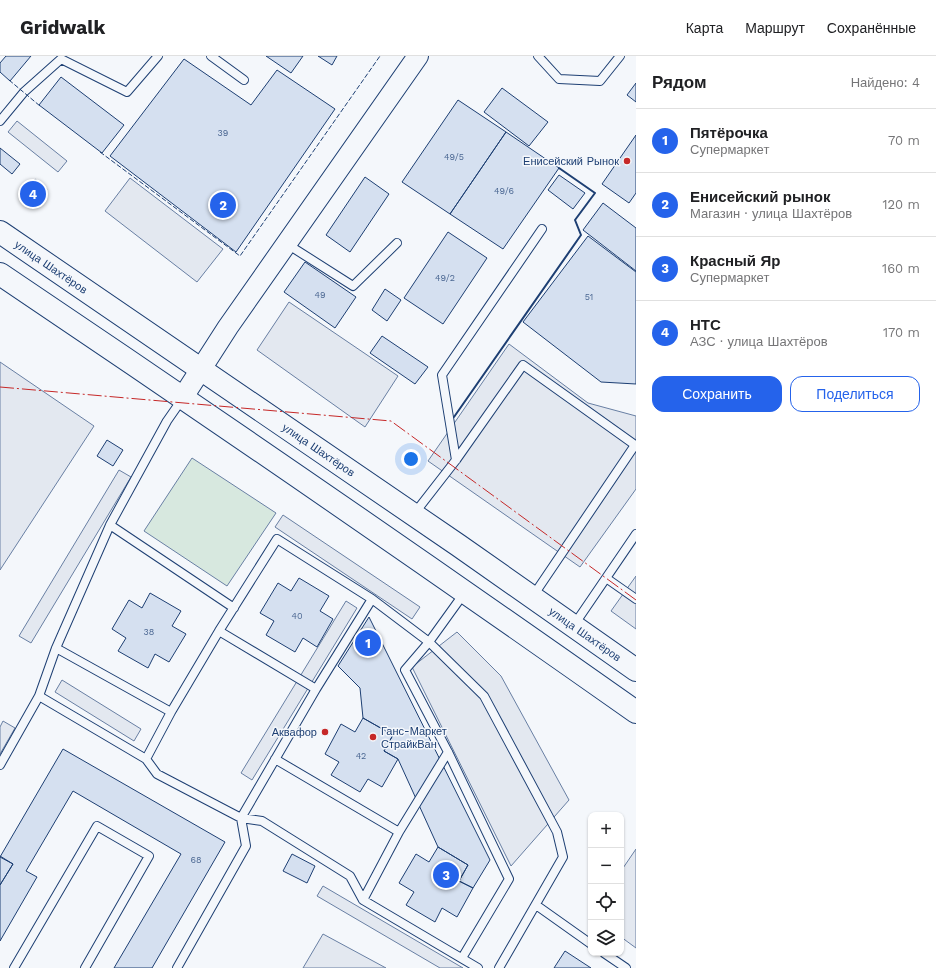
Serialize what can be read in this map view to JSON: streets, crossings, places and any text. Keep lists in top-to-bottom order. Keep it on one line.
{"streets":{"main road":["улица Шахтёров"]},"places":["Енисейский Рынок","Аквафор","Ганс-Маркет СтрайкВан"],"house_numbers":["39","49/5","49/6","49/2","49","51","40","38","42","68"],"page":{"header":"Gridwalk","nav":["Карта","Маршрут","Сохранённые"],"heading":["Рядом","Найдено: 4"],"list":[{"mark":"1","name":"Пятёрочка","note":"Супермаркет","value":"70 m"},{"mark":"2","name":"Енисейский рынок","note":"Магазин · улица Шахтёров","value":"120 m"},{"mark":"3","name":"Красный Яр","note":"Супермаркет","value":"160 m"},{"mark":"4","name":"НТС","note":"АЗС · улица Шахтёров","value":"170 m"}],"pins":["4","2","1","3"],"buttons":["Сохранить","Поделиться"],"map_buttons":["+","−"]}}
